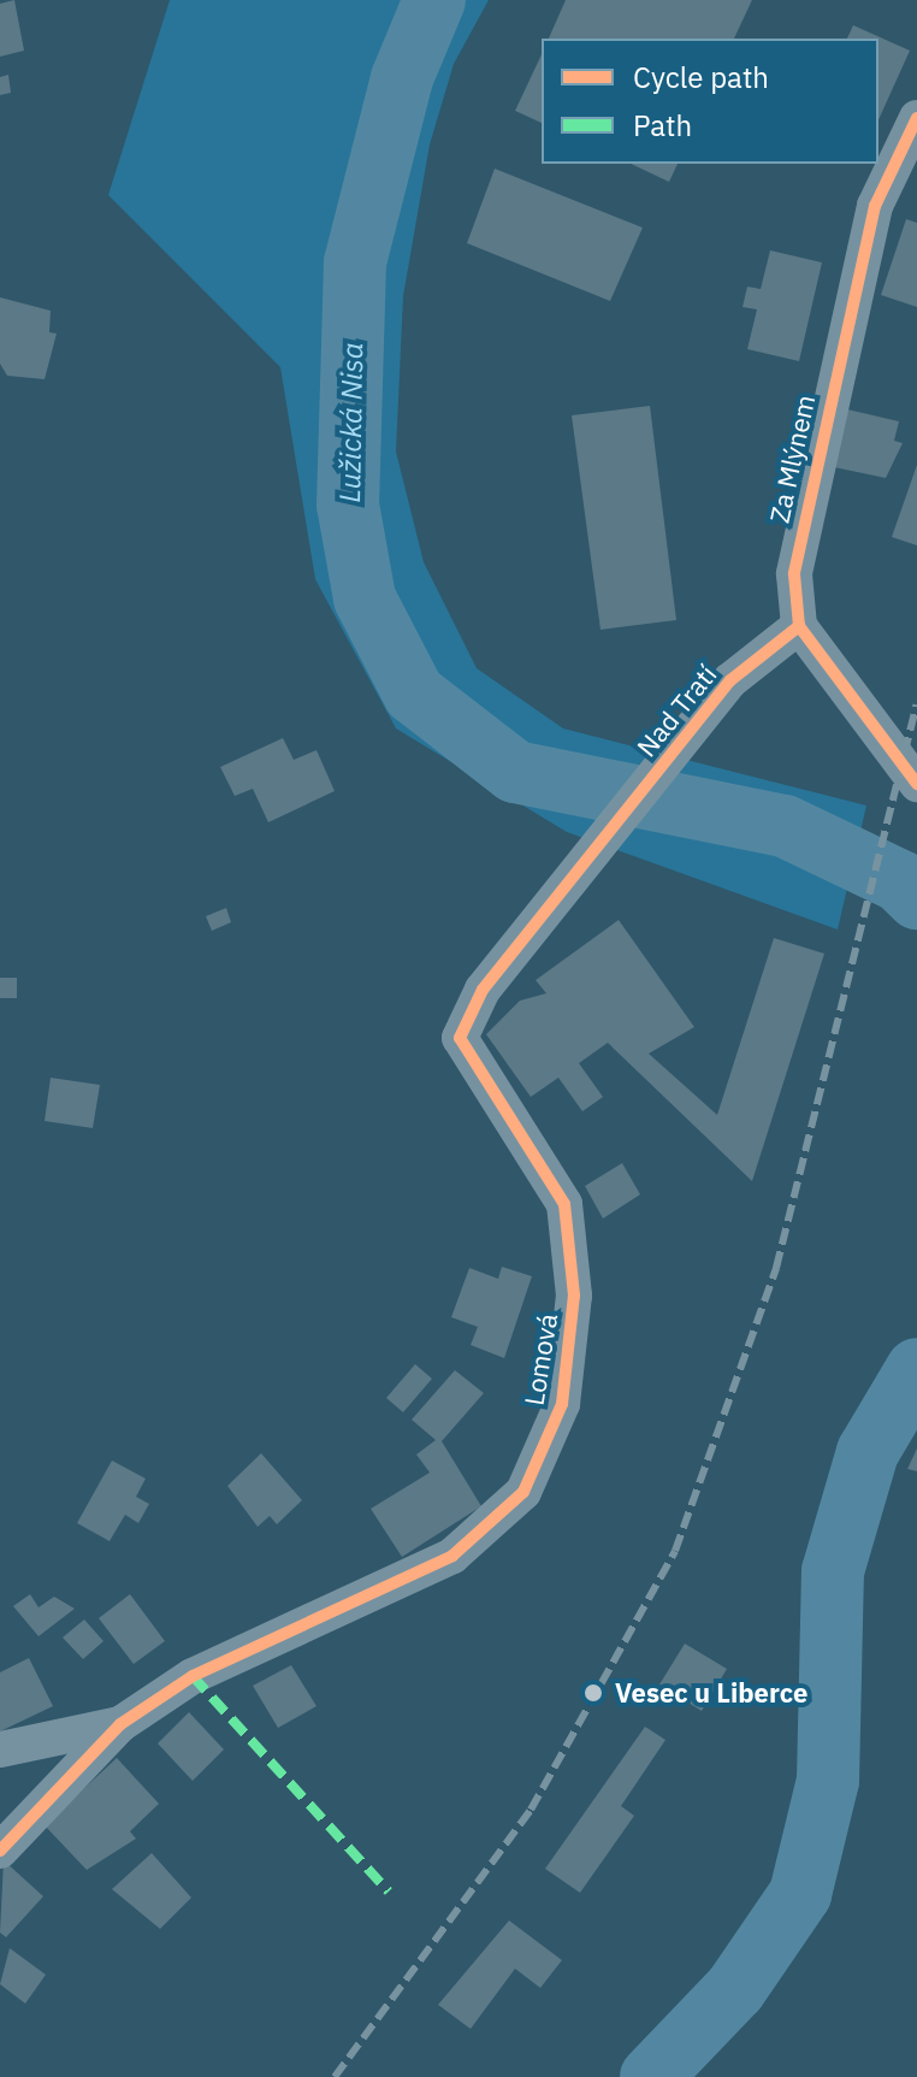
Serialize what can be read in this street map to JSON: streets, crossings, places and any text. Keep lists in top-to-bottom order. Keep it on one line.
{"streets":{"street":["Za Mlýnem","Nad Tratí","Lomová"]},"crossings":[["Za Mlýnem","Nad Tratí"],["Nad Tratí","Lomová"]],"water":["Lužická Nisa"],"places":["Vesec u Liberce"],"legend":["Cycle path","Path"]}
